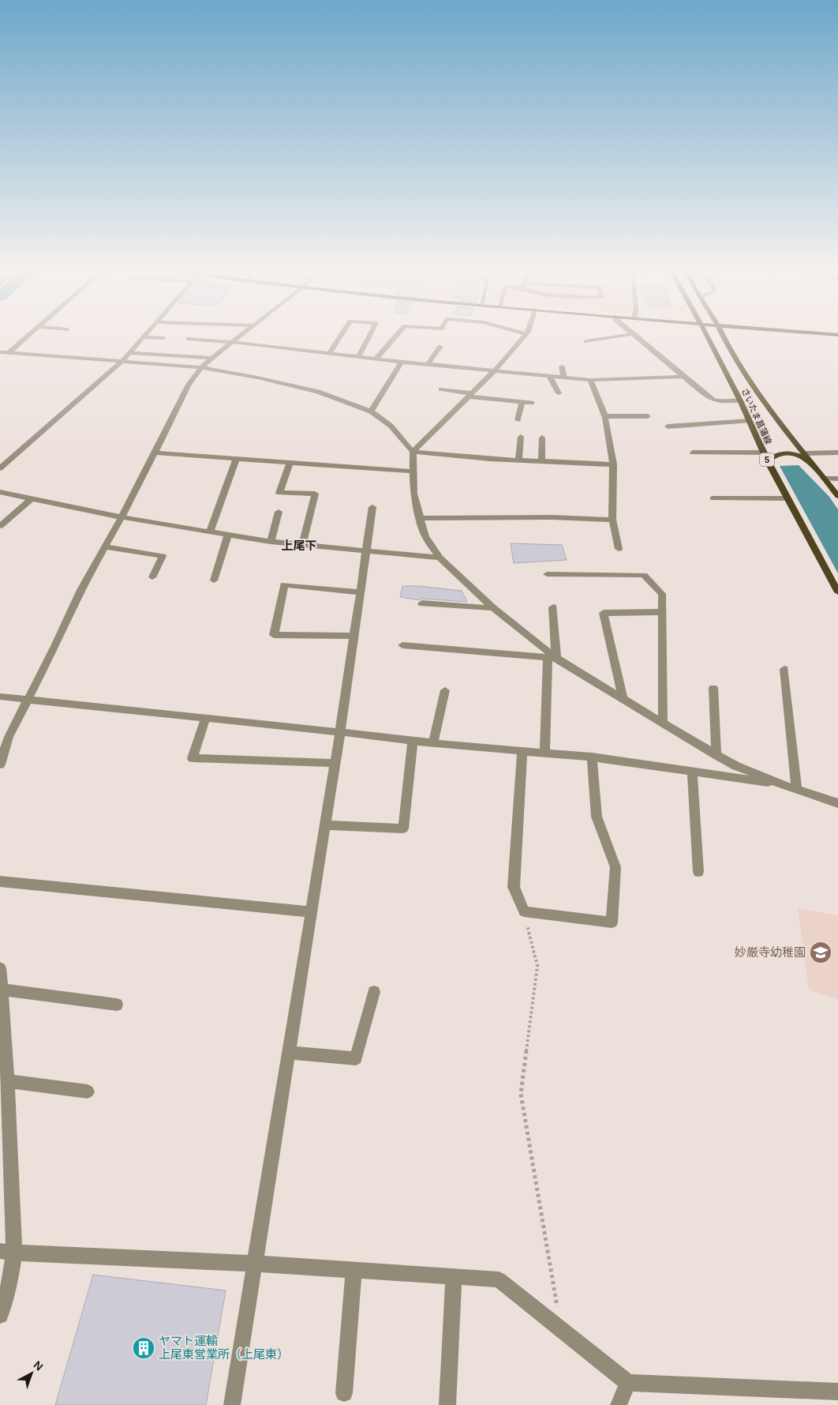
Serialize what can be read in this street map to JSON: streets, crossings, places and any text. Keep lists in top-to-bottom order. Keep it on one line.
{"streets":{"main road":["さいたま菖蒲線","5"]},"crossings":[["さいたま菖蒲線","5"]],"districts":["上尾下"],"places":{"school or university":["妙厳寺幼稚園"],"building":["ヤマト運輸 上尾東営業所（上尾東）"]},"north":"top right"}
